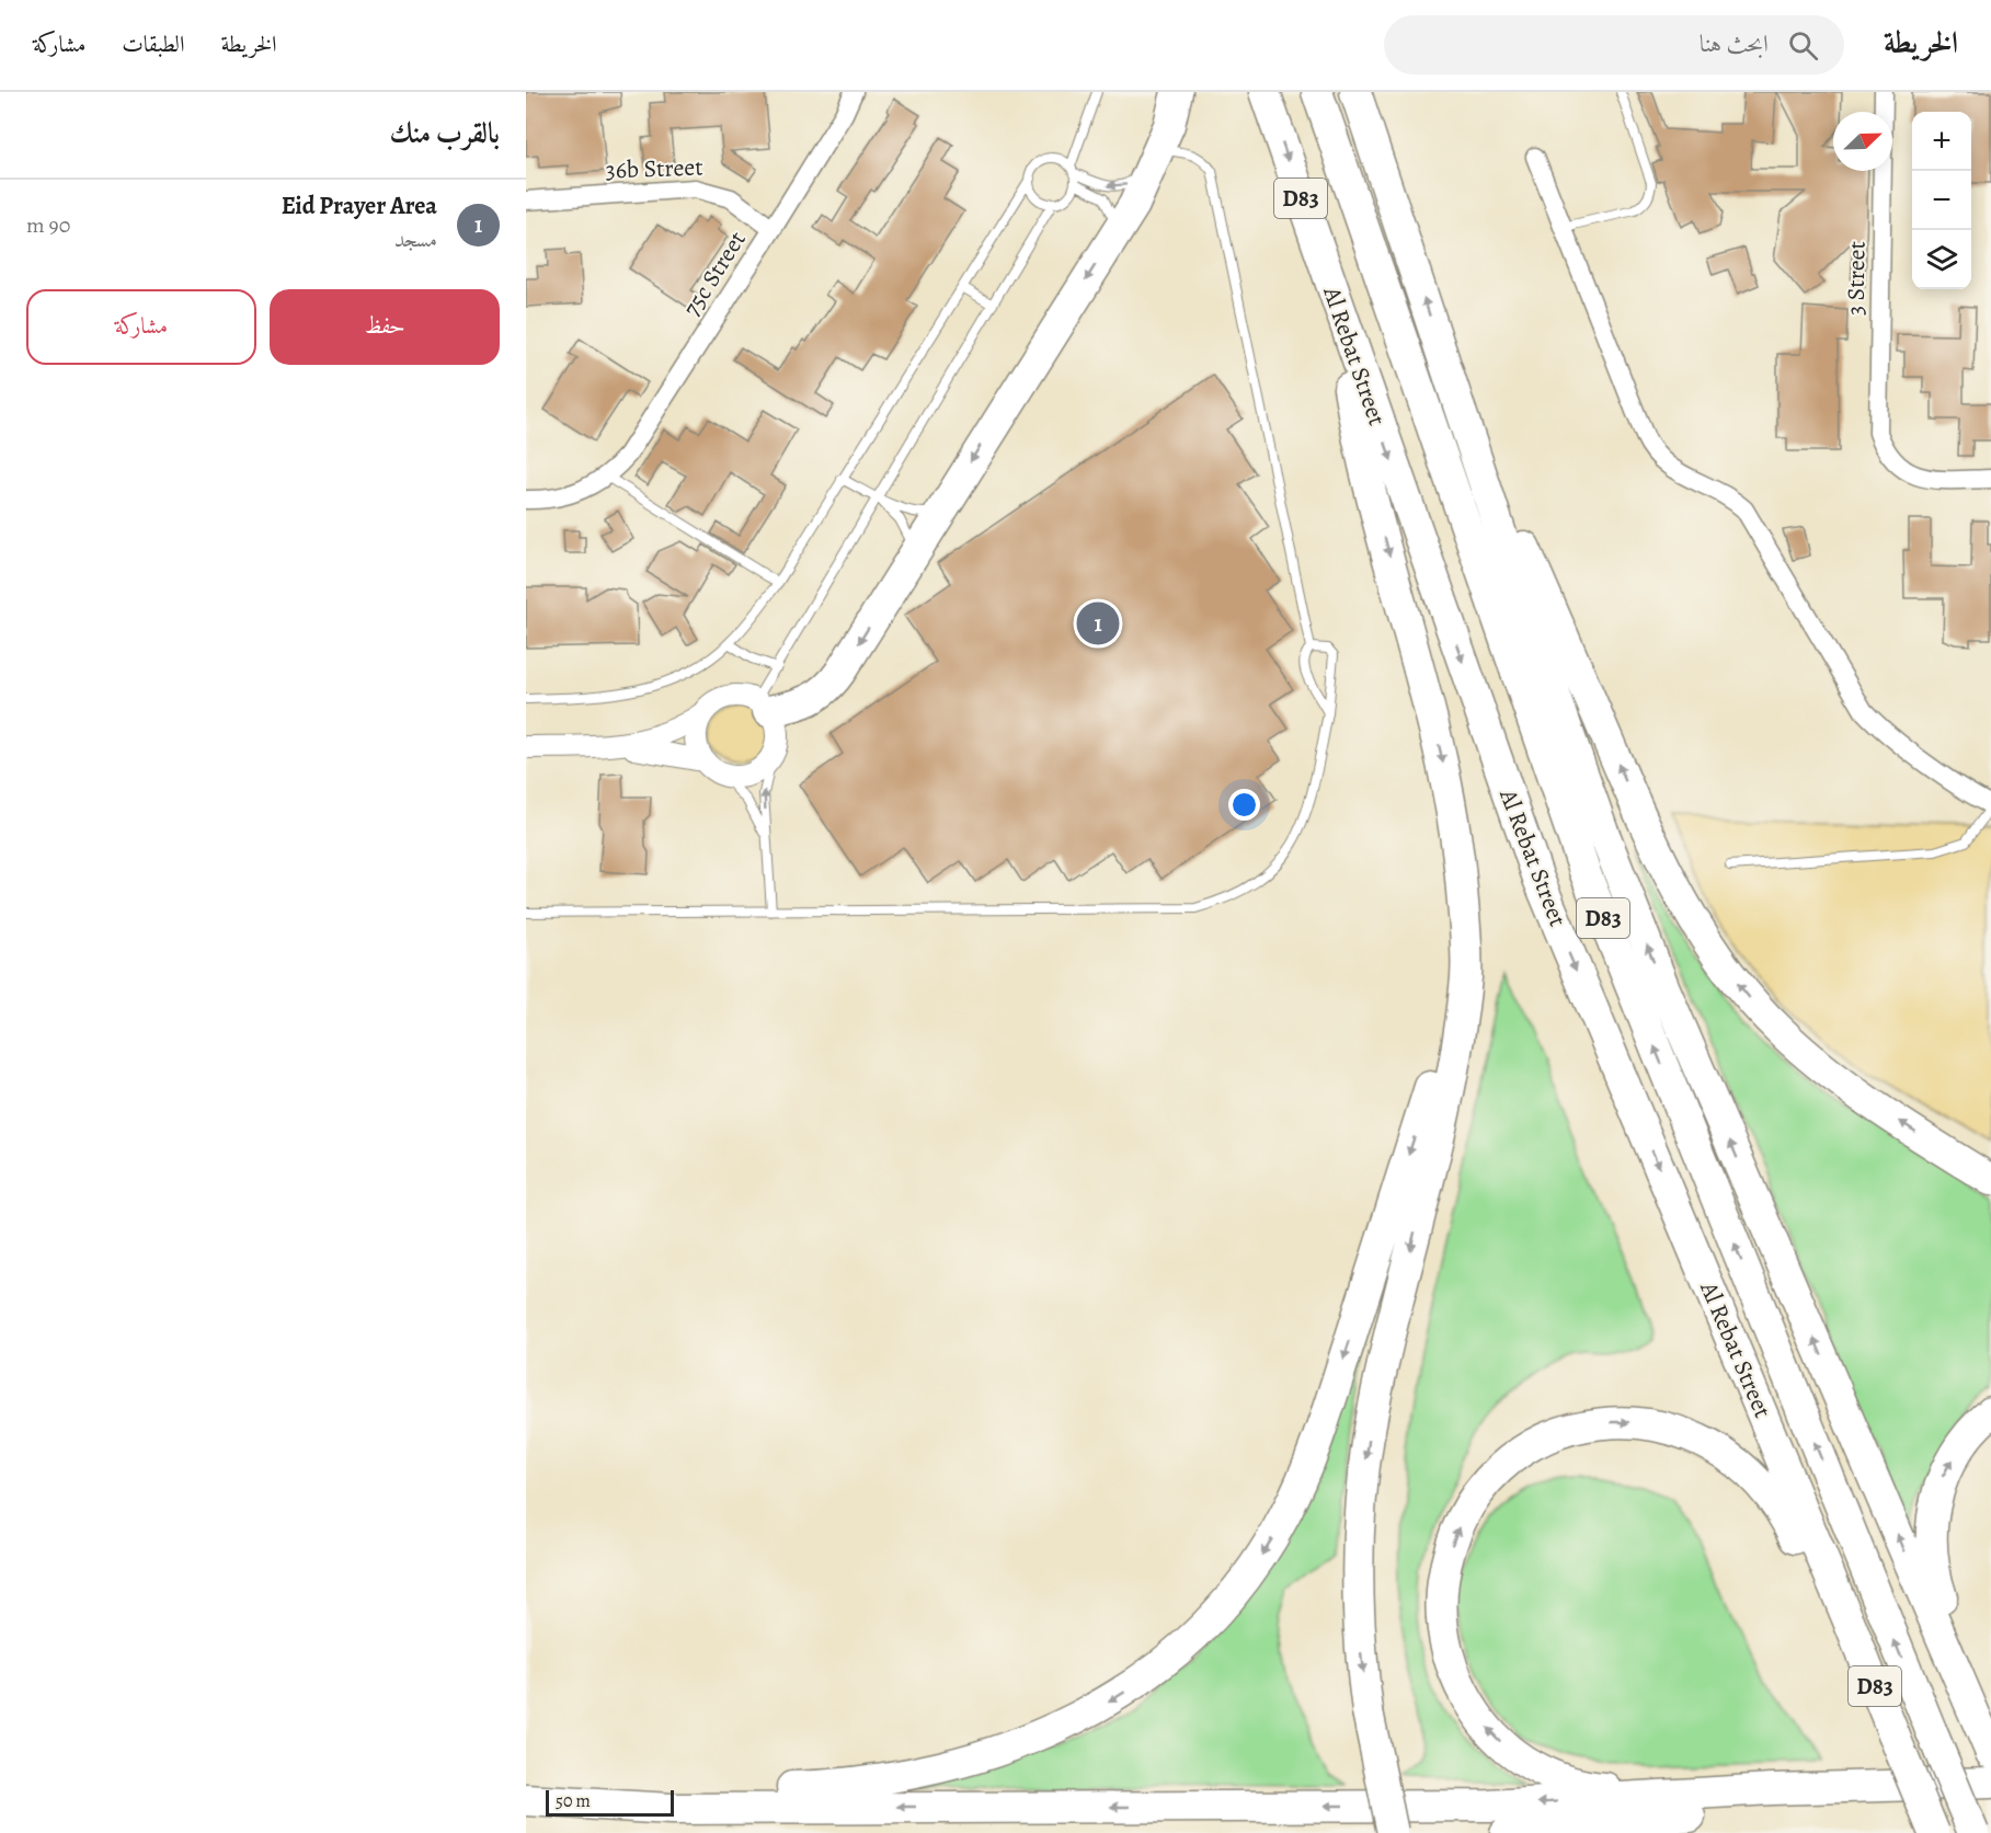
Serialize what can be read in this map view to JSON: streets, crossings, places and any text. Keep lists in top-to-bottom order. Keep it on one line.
{"streets":{"highway":["D83","Al Rebat Street"],"street":["36b Street","75c Street","3 Street"]},"crossings":[["36b Street","75c Street"]],"scale_bar":"50 m","north":"top right","page":{"header":"الخريطة","search":"ابحث هنا","nav":["الخريطة","الطبقات","مشاركة"],"heading":"بالقرب منك","map_buttons":["+","−"],"list":[{"mark":"1","name":"Eid Prayer Area","note":"مسجد","value":"90 m"}],"buttons":["حفظ","مشاركة"],"pins":"1","scale":"50 m"}}
